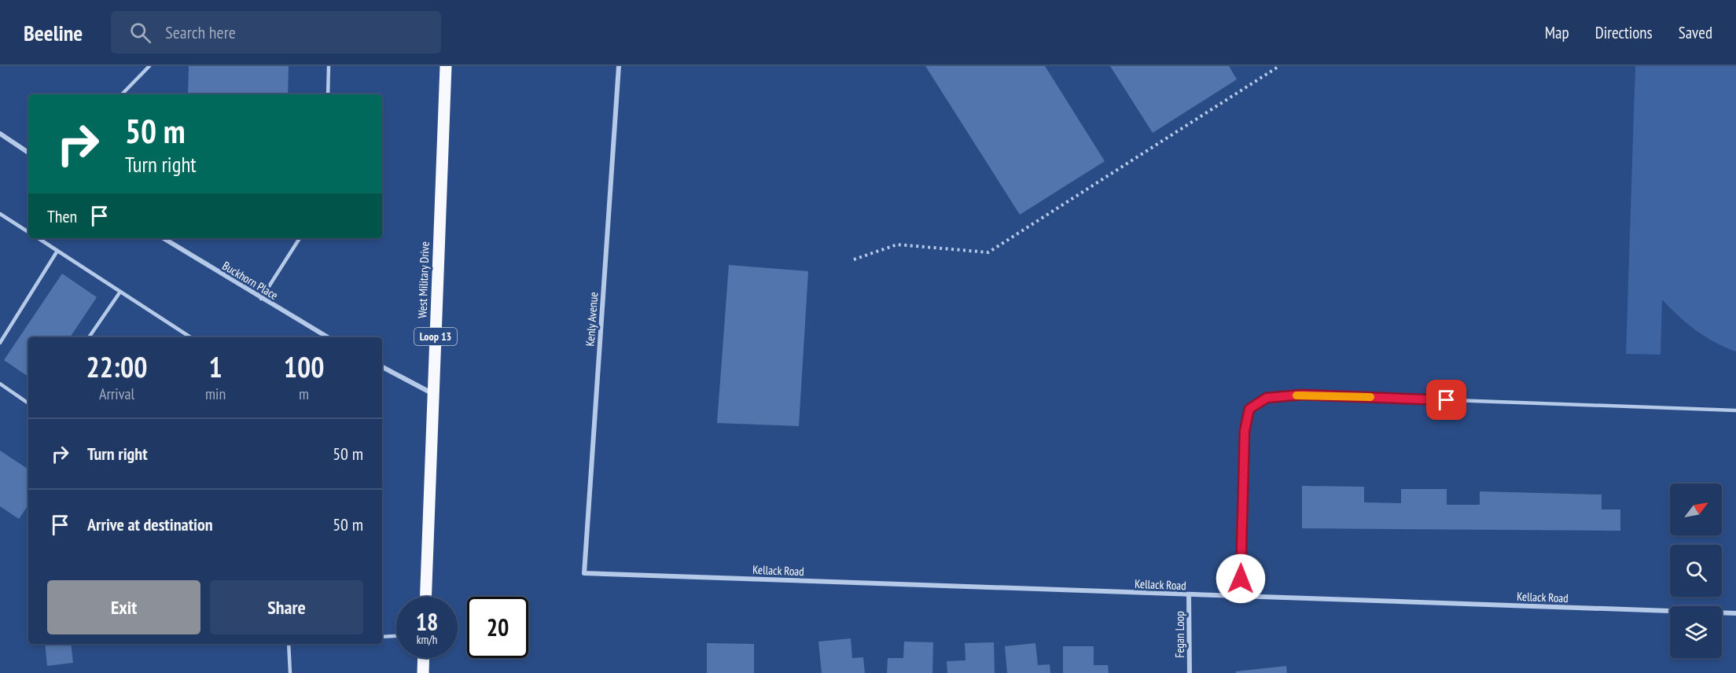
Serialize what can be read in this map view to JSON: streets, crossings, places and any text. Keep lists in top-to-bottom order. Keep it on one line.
{"streets":{"main road":["West Military Drive","Loop 13"],"street":["Buckhorn Place","Kenly Avenue","Kellack Road","Fegan Loop"]},"crossings":[["Kenly Avenue","Kellack Road"],["Kellack Road","Fegan Loop"]],"north":"top right","page":{"header":"Beeline","search":"Search here","nav":["Map","Directions","Saved"],"turn":["50 m","Turn right"],"then":"Then","eta":["22:00","Arrival","1","min","100","m"],"list":[{"name":"Turn right","value":"50 m"},{"name":"Arrive at destination","value":"50 m"}],"buttons":["Exit","Share"],"speed":"18 km/h","limit":"20"}}
